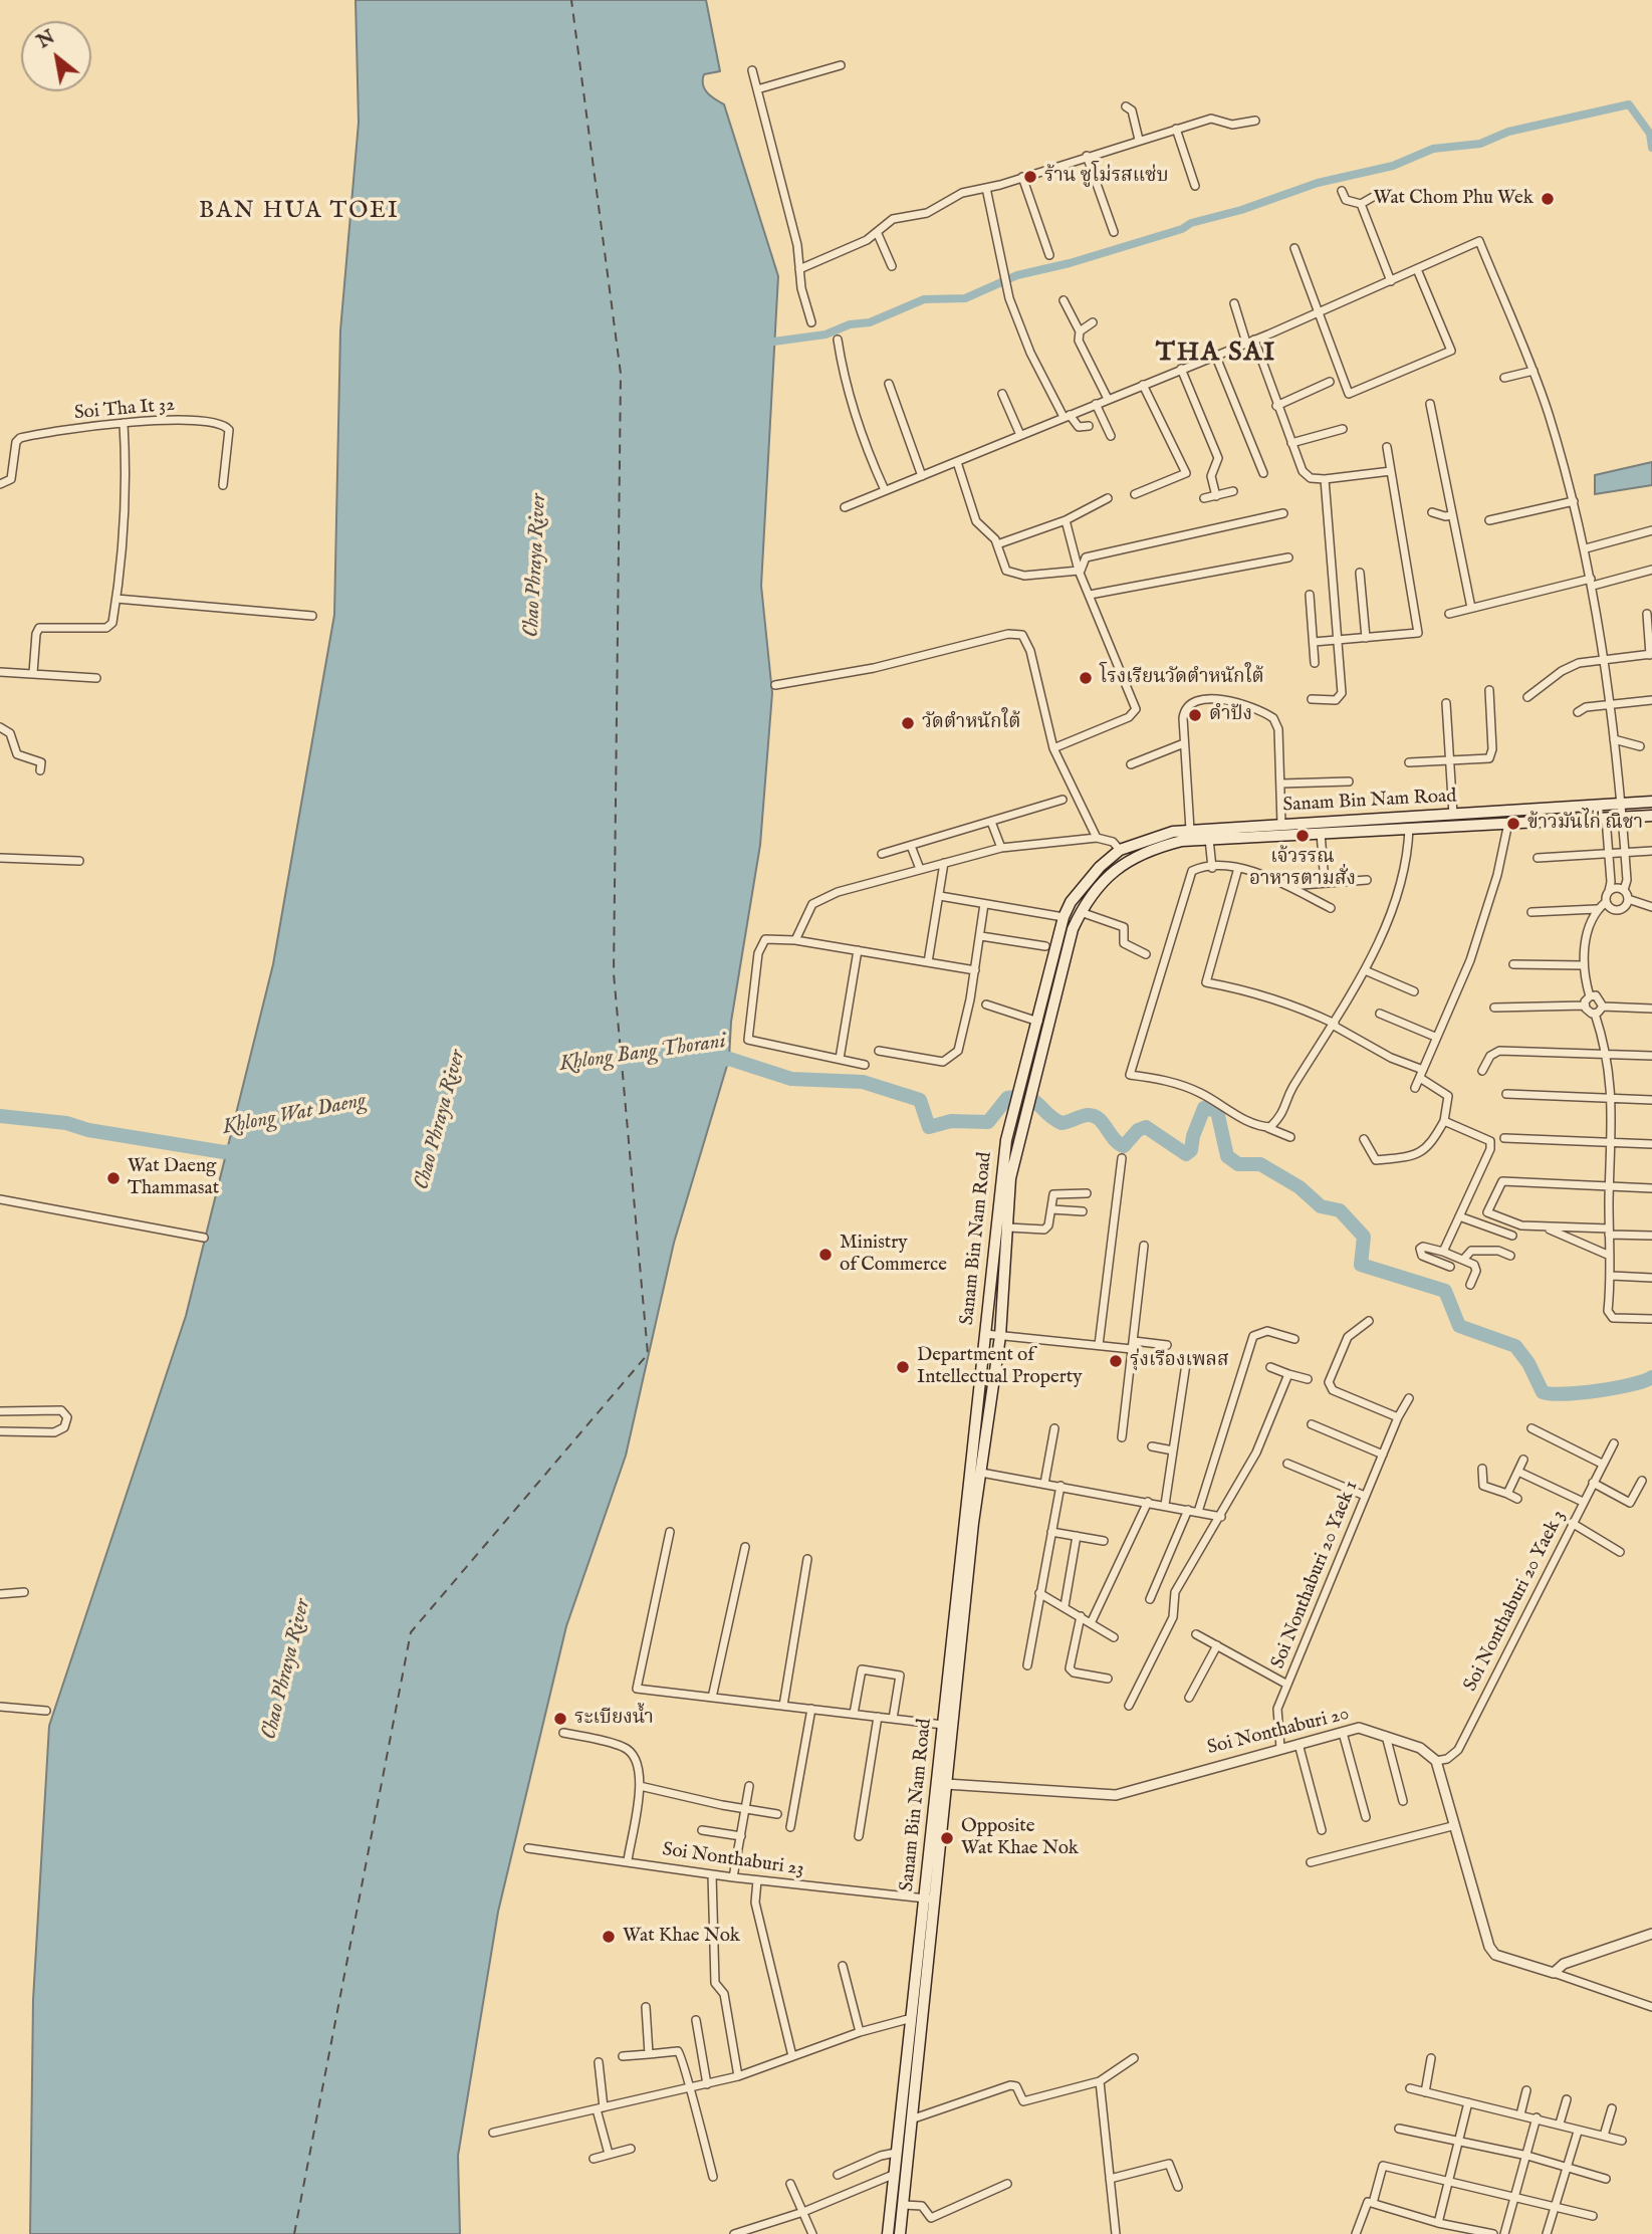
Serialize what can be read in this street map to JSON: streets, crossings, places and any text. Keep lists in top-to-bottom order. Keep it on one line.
{"streets":{"main road":["Sanam Bin Nam Road"],"street":["Soi Tha It 32","Soi Nonthaburi 20 Yaek 1","Soi Nonthaburi 20 Yaek 3","Soi Nonthaburi 20","Soi Nonthaburi 23"]},"crossings":[["Sanam Bin Nam Road","Soi Nonthaburi 20"],["Sanam Bin Nam Road","Soi Nonthaburi 23"],["Soi Nonthaburi 20 Yaek 1","Soi Nonthaburi 20"],["Soi Nonthaburi 20 Yaek 3","Soi Nonthaburi 20"]],"districts":["BAN HUA TOEI","THA SAI"],"water":["Chao Phraya River","Khlong Bang Thorani","Khlong Wat Daeng"],"places":["ร้าน ซูโม่รสแซ่บ","Wat Chom Phu Wek","โรงเรียนวัดตำหนักใต้","ดำปัง","วัดตำหนักใต้","ข้าวมันไก่ ณิชา","เจ้วรรณ อาหารตามสั่ง","Wat Daeng Thammasat","Ministry of Commerce","รุ่งเรืองเพลส","Department of Intellectual Property","ระเบียงน้ำ","Opposite Wat Khae Nok","Wat Khae Nok"],"north":"top left"}
